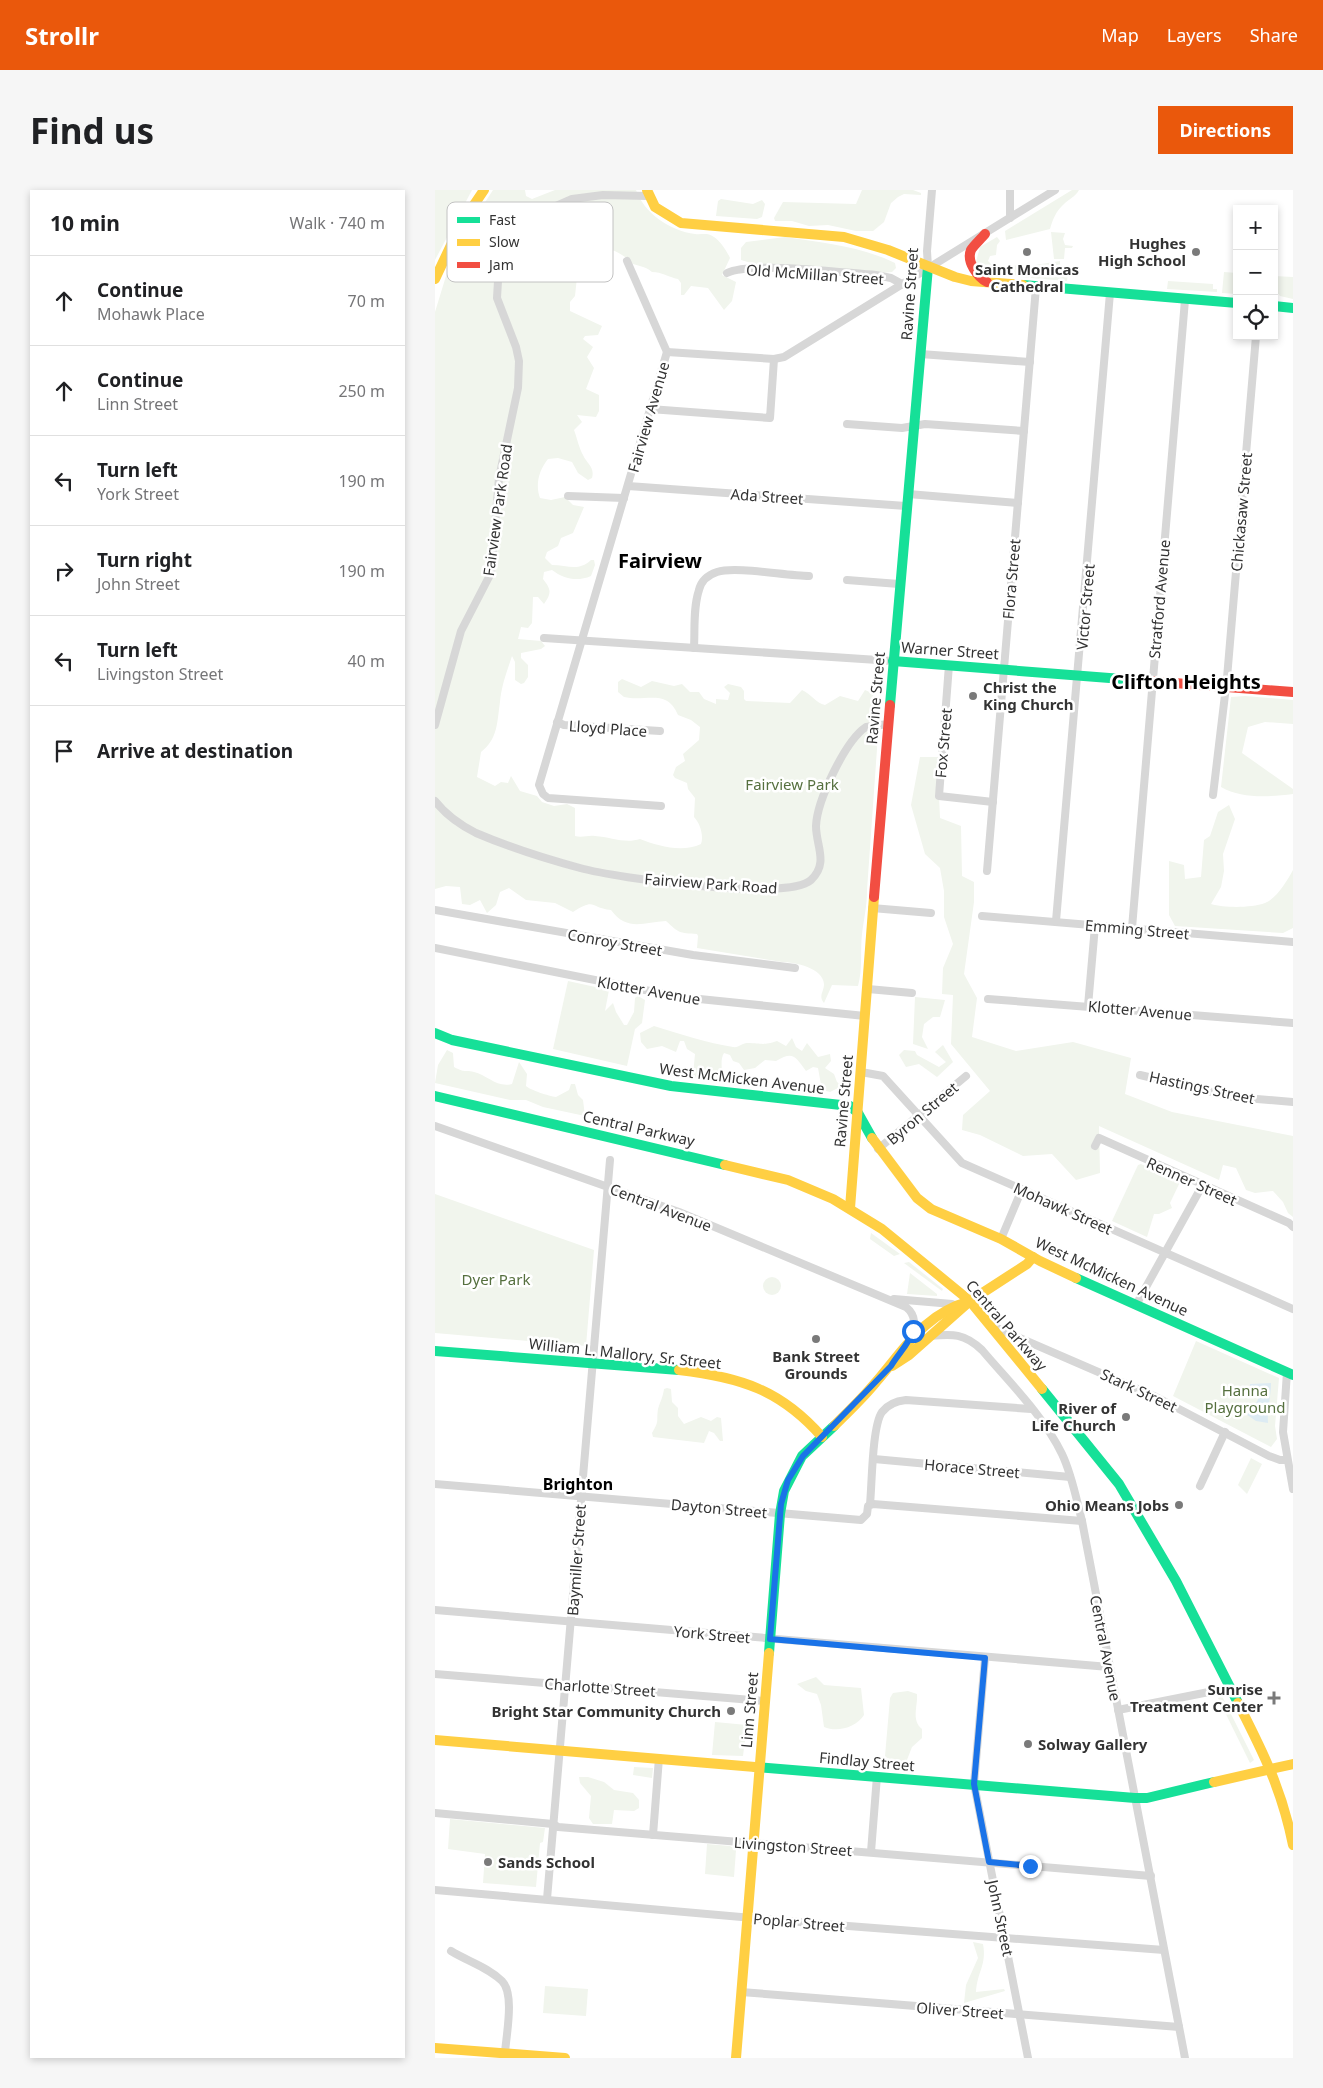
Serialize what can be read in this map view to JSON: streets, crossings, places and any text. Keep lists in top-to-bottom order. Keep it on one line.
{"streets":{"street":["Old McMillan Street","Ravine Street","Fairview Avenue","Ada Street","Fairview Park Road","Chickasaw Street","Flora Street","Stratford Avenue","Victor Street","Warner Street","Lloyd Place","Fox Street","Emming Street","Conroy Street","Klotter Avenue","West McMicken Avenue","Hastings Street","Byron Street","Central Parkway","Renner Street","Central Avenue","Mohawk Street","William L. Mallory, Sr. Street","Stark Street","Horace Street","Dayton Street","Baymiller Street","York Street","Charlotte Street","Linn Street","Findlay Street","Livingston Street","John Street","Poplar Street","Oliver Street"]},"crossings":[["Old McMillan Street","Fairview Avenue"],["Ravine Street","Fairview Avenue"],["Ravine Street","Ada Street"],["Ravine Street","Fairview Park Road"],["Ravine Street","Warner Street"],["Ravine Street","Klotter Avenue"],["Ravine Street","West McMicken Avenue"],["Ravine Street","Central Parkway"],["Ravine Street","Mohawk Street"],["Fairview Avenue","Ada Street"],["Fairview Avenue","Warner Street"],["Fairview Avenue","Lloyd Place"],["Chickasaw Street","Warner Street"],["Flora Street","Warner Street"],["Flora Street","Fox Street"],["Stratford Avenue","Warner Street"],["Stratford Avenue","Emming Street"],["Victor Street","Warner Street"],["Victor Street","Emming Street"],["Warner Street","Fox Street"],["West McMicken Avenue","Byron Street"],["Byron Street","Mohawk Street"],["Central Parkway","Stark Street"],["Central Parkway","Findlay Street"],["Central Avenue","Horace Street"],["Central Avenue","Baymiller Street"],["Central Avenue","York Street"],["Central Avenue","Findlay Street"],["Central Avenue","Livingston Street"],["Central Avenue","Poplar Street"],["Central Avenue","Oliver Street"],["William L. Mallory, Sr. Street","Baymiller Street"],["William L. Mallory, Sr. Street","Linn Street"],["Dayton Street","Baymiller Street"],["Dayton Street","Linn Street"],["Baymiller Street","York Street"],["Baymiller Street","Charlotte Street"],["Baymiller Street","Findlay Street"],["Baymiller Street","Livingston Street"],["Baymiller Street","Poplar Street"],["York Street","Linn Street"],["York Street","John Street"],["Charlotte Street","Linn Street"],["Linn Street","Findlay Street"],["Linn Street","Livingston Street"],["Linn Street","Poplar Street"],["Linn Street","Oliver Street"],["Findlay Street","John Street"],["Livingston Street","John Street"],["John Street","Poplar Street"],["John Street","Oliver Street"]],"districts":["Fairview","Clifton Heights","Brighton"],"parks":["Fairview Park","Dyer Park","Hanna Playground"],"places":{"other":["Saint Monicas Cathedral","Hughes High School","Christ the King Church","Bank Street Grounds","River of Life Church","Ohio Means Jobs","Bright Star Community Church","Solway Gallery","Sands School"],"health":["Sunrise Treatment Center"]},"legend":["Fast","Slow","Jam"],"page":{"header":"Strollr","nav":["Map","Layers","Share"],"buttons":"Directions","title":"Find us","heading":["10 min","Walk · 740 m"],"map_buttons":["+","−"],"list":[["Continue","Mohawk Place","70 m"],["Continue","Linn Street","250 m"],["Turn left","York Street","190 m"],["Turn right","John Street","190 m"],["Turn left","Livingston Street","40 m"],"Arrive at destination"]}}
